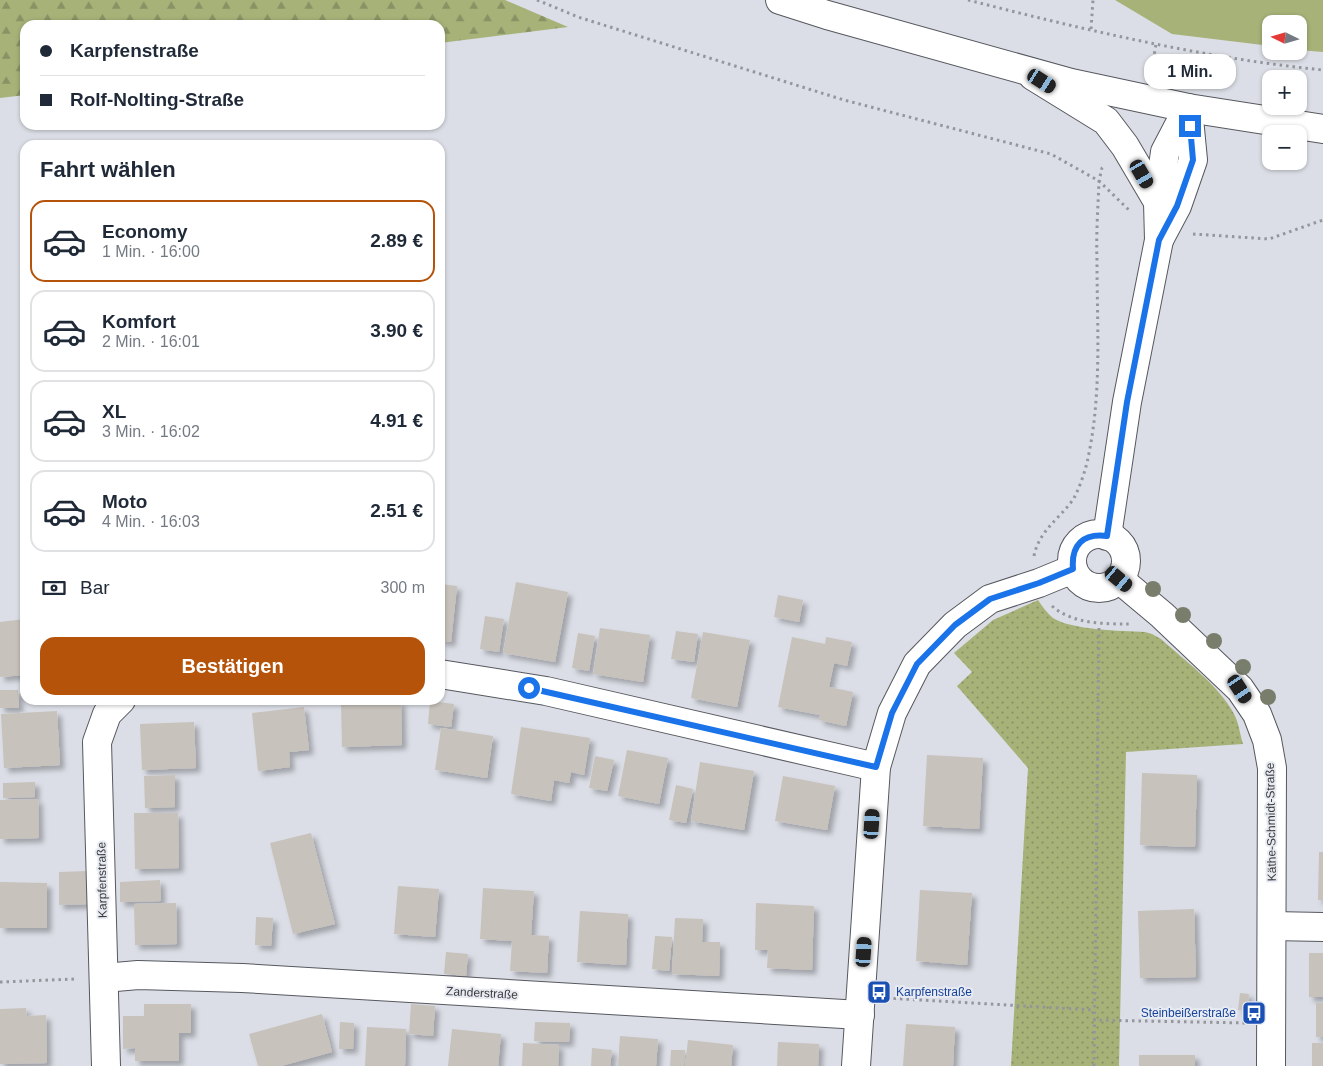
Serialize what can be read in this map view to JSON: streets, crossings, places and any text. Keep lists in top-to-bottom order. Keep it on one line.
{"streets":{"street":["Käthe-Schmidt-Straße","Karpfenstraße","Zanderstraße"]},"crossings":[["Karpfenstraße","Zanderstraße"]],"places":{"bus stop":["Karpfenstraße","Steinbeißerstraße"]},"north":"left","page":{"map_buttons":["+","−"],"banner":["Karpfenstraße","Rolf-Nolting-Straße"],"bubble":"1 Min.","heading":"Fahrt wählen","list":[{"name":"Economy","note":"1 Min. · 16:00","value":"2.89 €"},{"name":"Komfort","note":"2 Min. · 16:01","value":"3.90 €"},{"name":"XL","note":"3 Min. · 16:02","value":"4.91 €"},{"name":"Moto","note":"4 Min. · 16:03","value":"2.51 €"}],"pay":["Bar","300 m"],"buttons":"Bestätigen"}}
